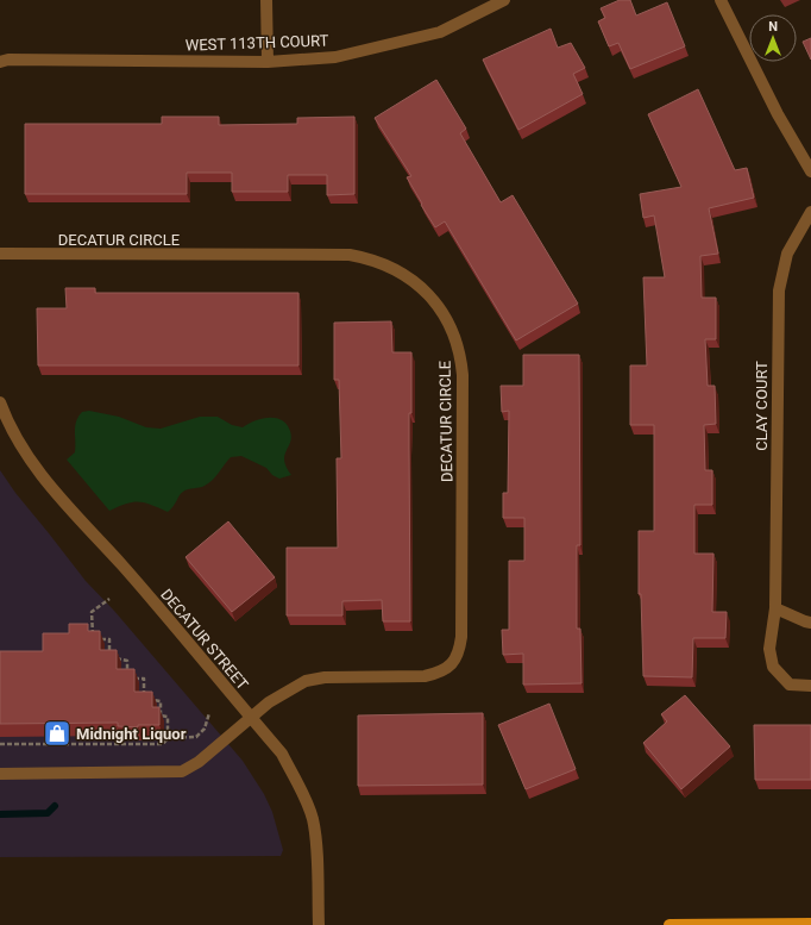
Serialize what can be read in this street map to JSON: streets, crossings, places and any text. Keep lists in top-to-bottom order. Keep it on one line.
{"streets":{"street":["WEST 113TH COURT","DECATUR CIRCLE","CLAY COURT","DECATUR STREET"]},"crossings":[["DECATUR CIRCLE","DECATUR STREET"]],"places":{"shop":["Midnight Liquor"]},"north":"top"}
